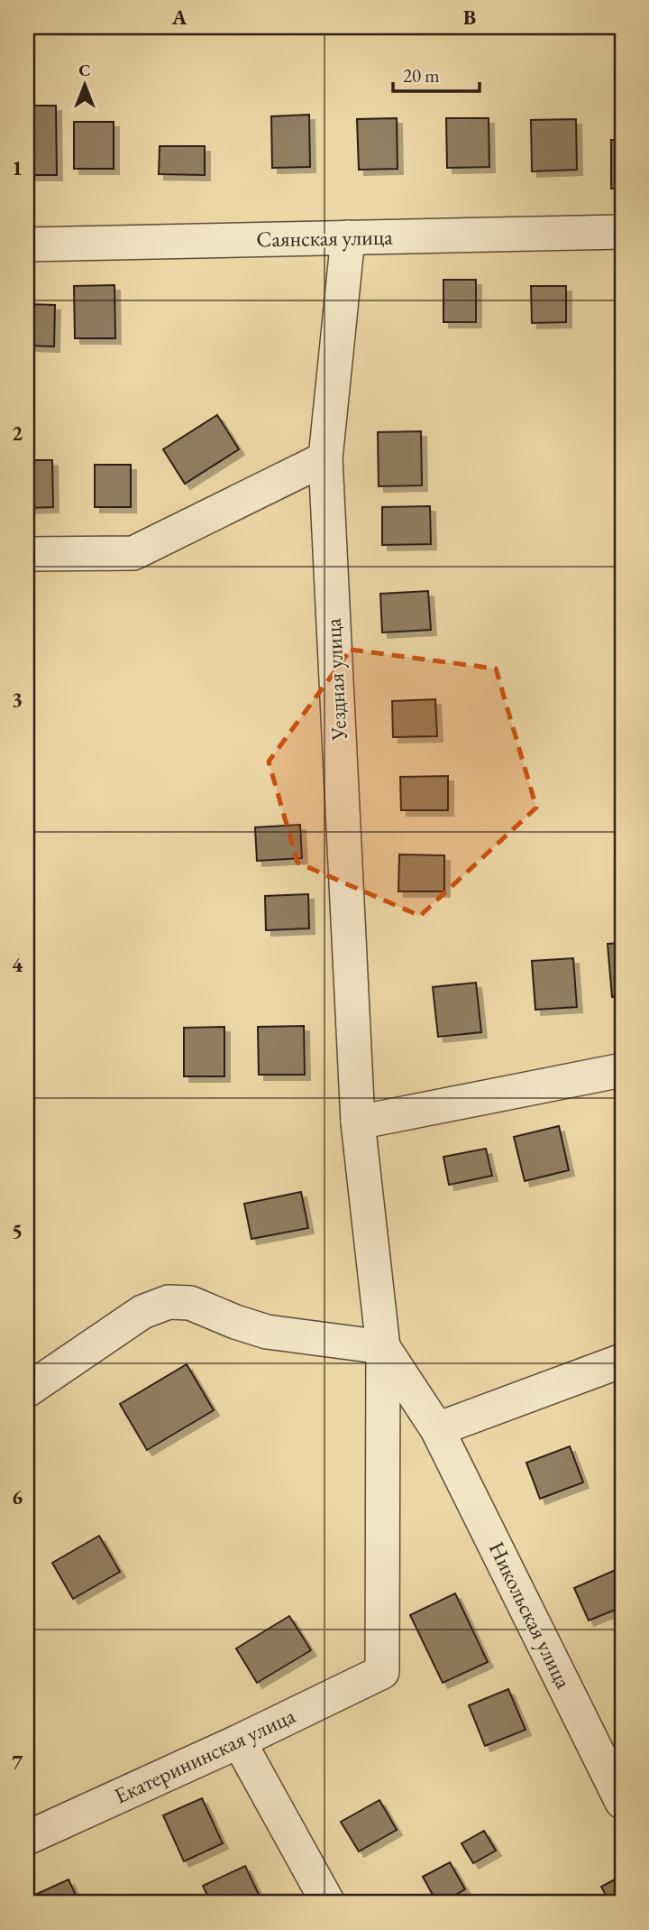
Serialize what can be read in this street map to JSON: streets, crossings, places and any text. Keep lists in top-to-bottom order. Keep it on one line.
{"streets":{"street":["Саянская улица","Уездная улица","Никольская улица","Екатерининская улица"]},"crossings":[["Саянская улица","Уездная улица"],["Уездная улица","Никольская улица"],["Уездная улица","Екатерининская улица"]],"scale_bar":"20 m","north":"top","grid":{"columns":["A","B"],"rows":["1","2","3","4","5","6","7"]}}
